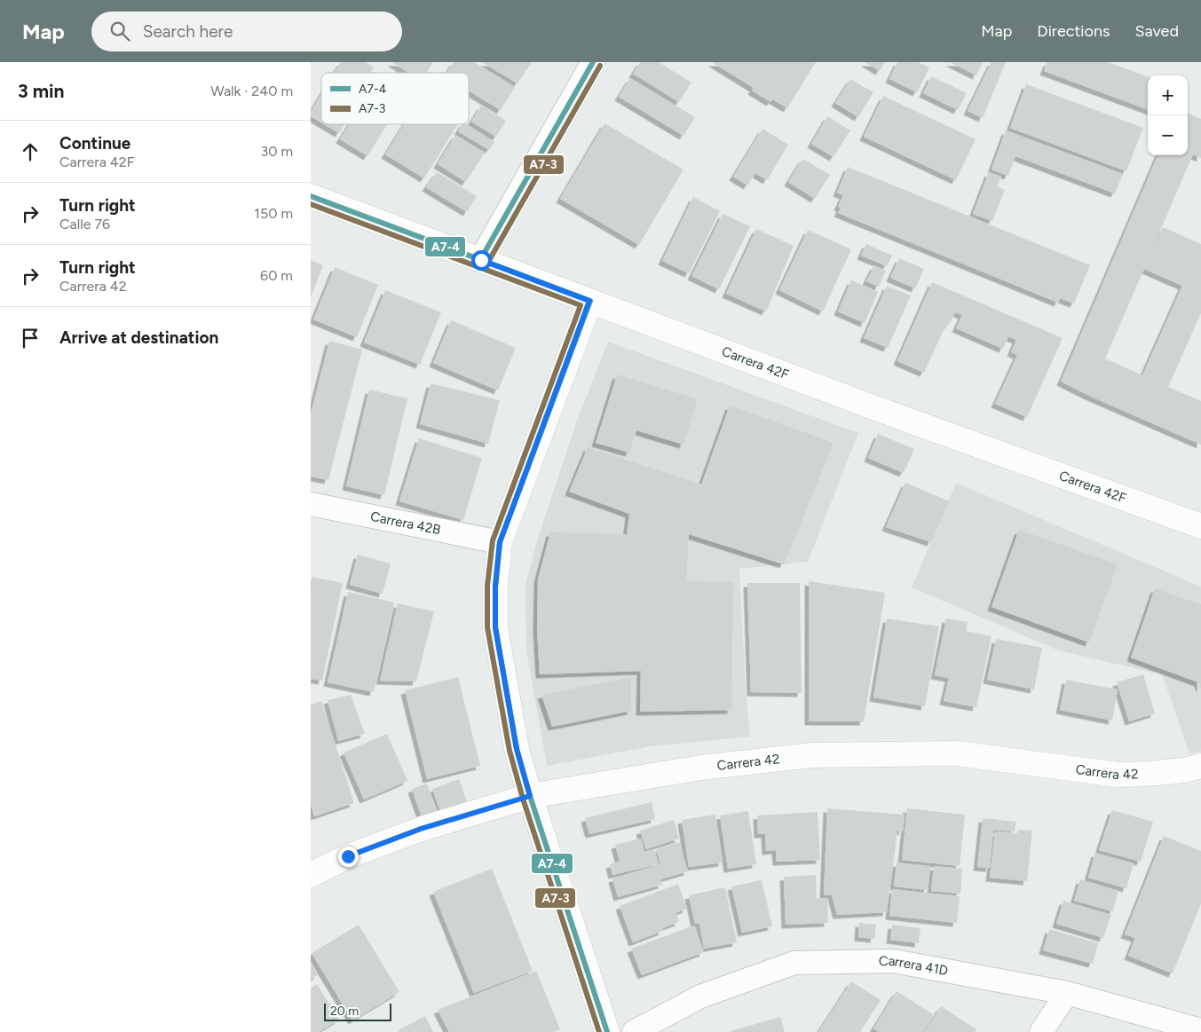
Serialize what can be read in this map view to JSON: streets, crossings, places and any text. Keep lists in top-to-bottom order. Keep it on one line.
{"streets":{"street":["Carrera 42F","Carrera 42B","Carrera 42","Carrera 41D"]},"lines":["transit line A7-4","transit line A7-3"],"legend":["A7-4","A7-3"],"scale_bar":"20 m","page":{"header":"Map","search":"Search here","nav":["Map","Directions","Saved"],"heading":["3 min","Walk · 240 m"],"map_buttons":["+","−"],"list":[["Continue","Carrera 42F","30 m"],["Turn right","Calle 76","150 m"],["Turn right","Carrera 42","60 m"],"Arrive at destination"],"scale":"20 m"}}
